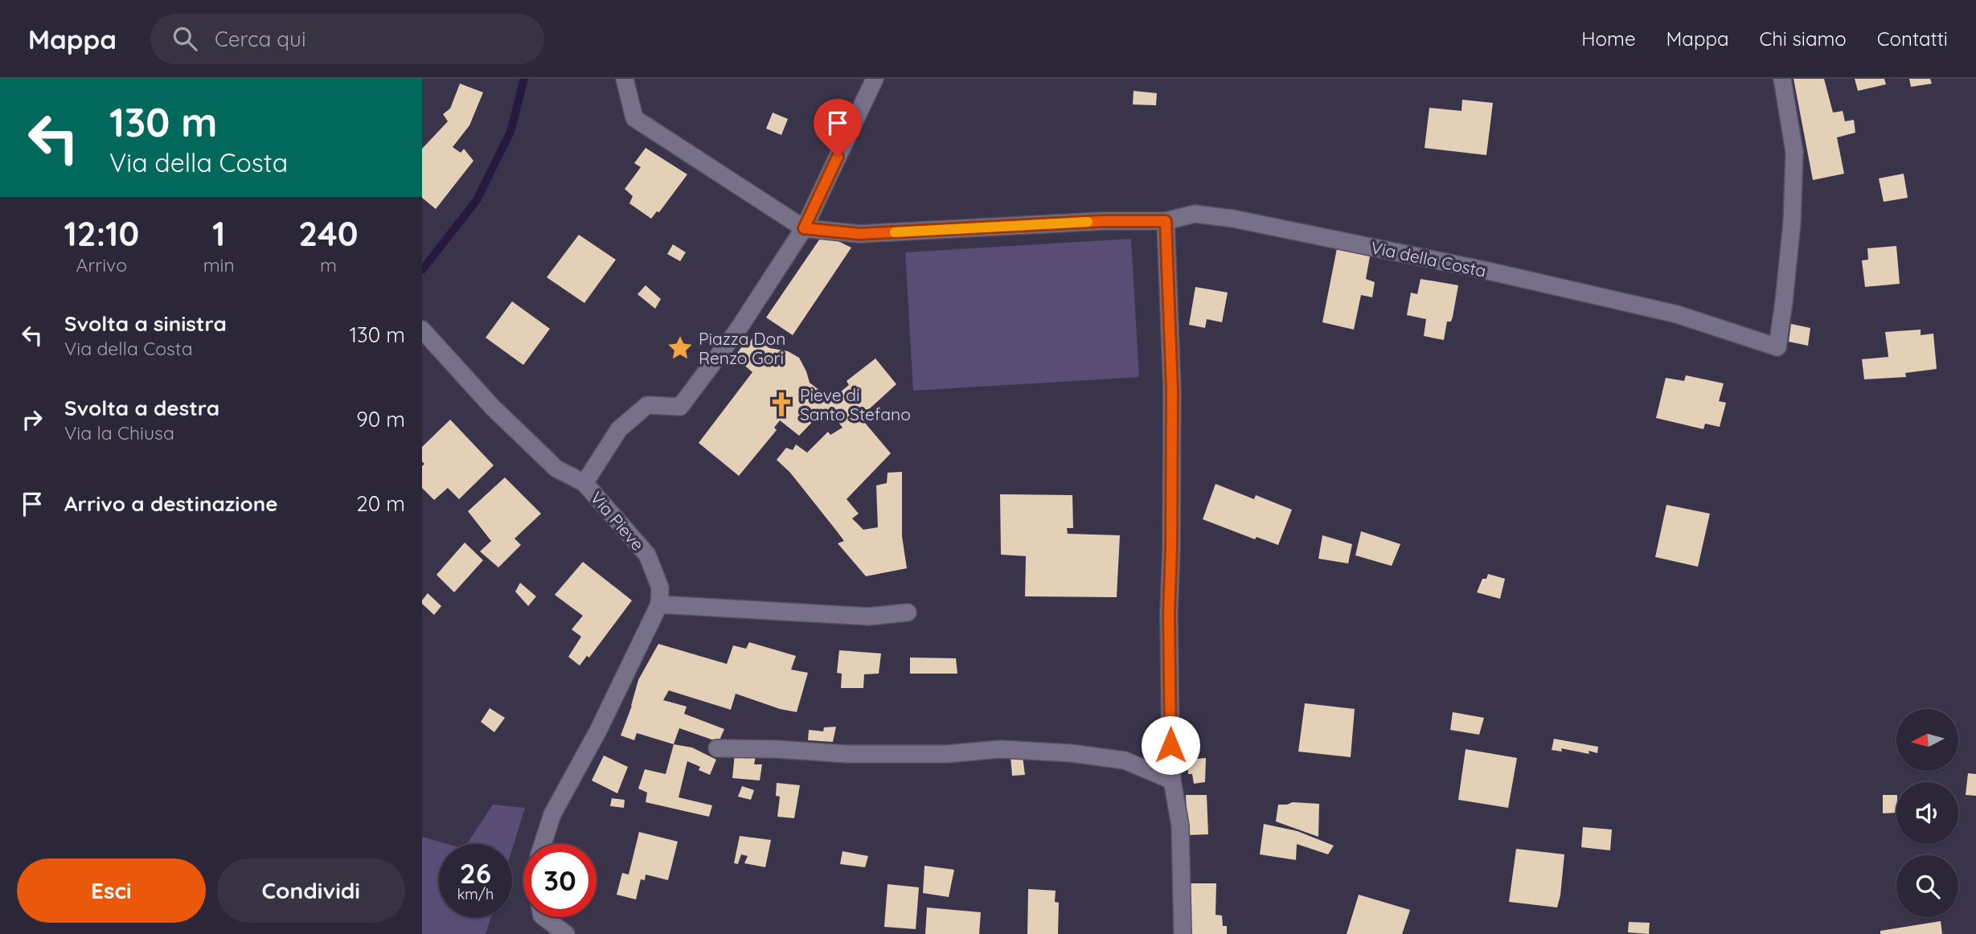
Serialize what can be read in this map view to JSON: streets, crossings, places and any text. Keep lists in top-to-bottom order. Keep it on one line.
{"streets":{"street":["Via della Costa","Via Pieve"]},"places":{"place":["Piazza Don Renzo Gori"],"church":["Pieve di Santo Stefano"]},"north":"left","page":{"header":"Mappa","search":"Cerca qui","nav":["Home","Mappa","Chi siamo","Contatti"],"turn":["130 m","Via della Costa"],"eta":["12:10","Arrivo","1","min","240","m"],"list":[{"name":"Svolta a sinistra","note":"Via della Costa","value":"130 m"},{"name":"Svolta a destra","note":"Via la Chiusa","value":"90 m"},{"name":"Arrivo a destinazione","value":"20 m"}],"speed":"26 km/h","limit":"30","buttons":["Esci","Condividi"]}}
